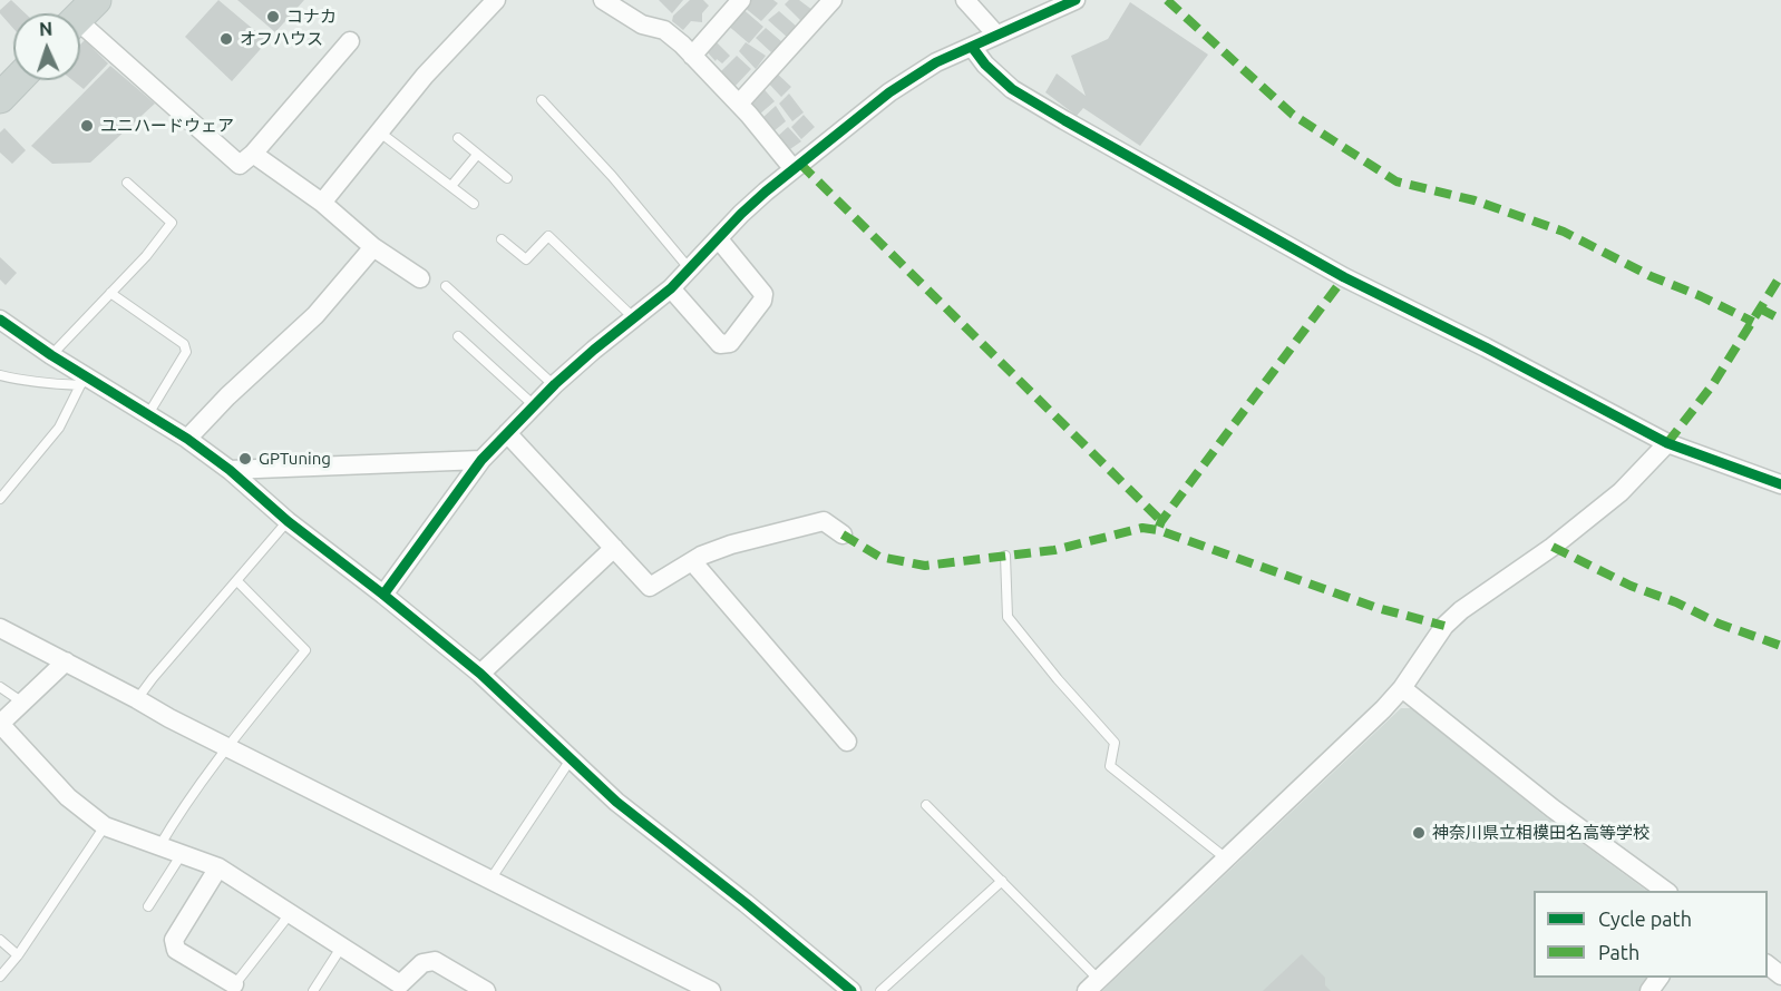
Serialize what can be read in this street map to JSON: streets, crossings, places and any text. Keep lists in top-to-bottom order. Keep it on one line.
{"places":["コナカ","オフハウス","ユニハードウェア","GPTuning","神奈川県立相模田名高等学校"],"legend":["Cycle path","Path"],"north":"top"}
